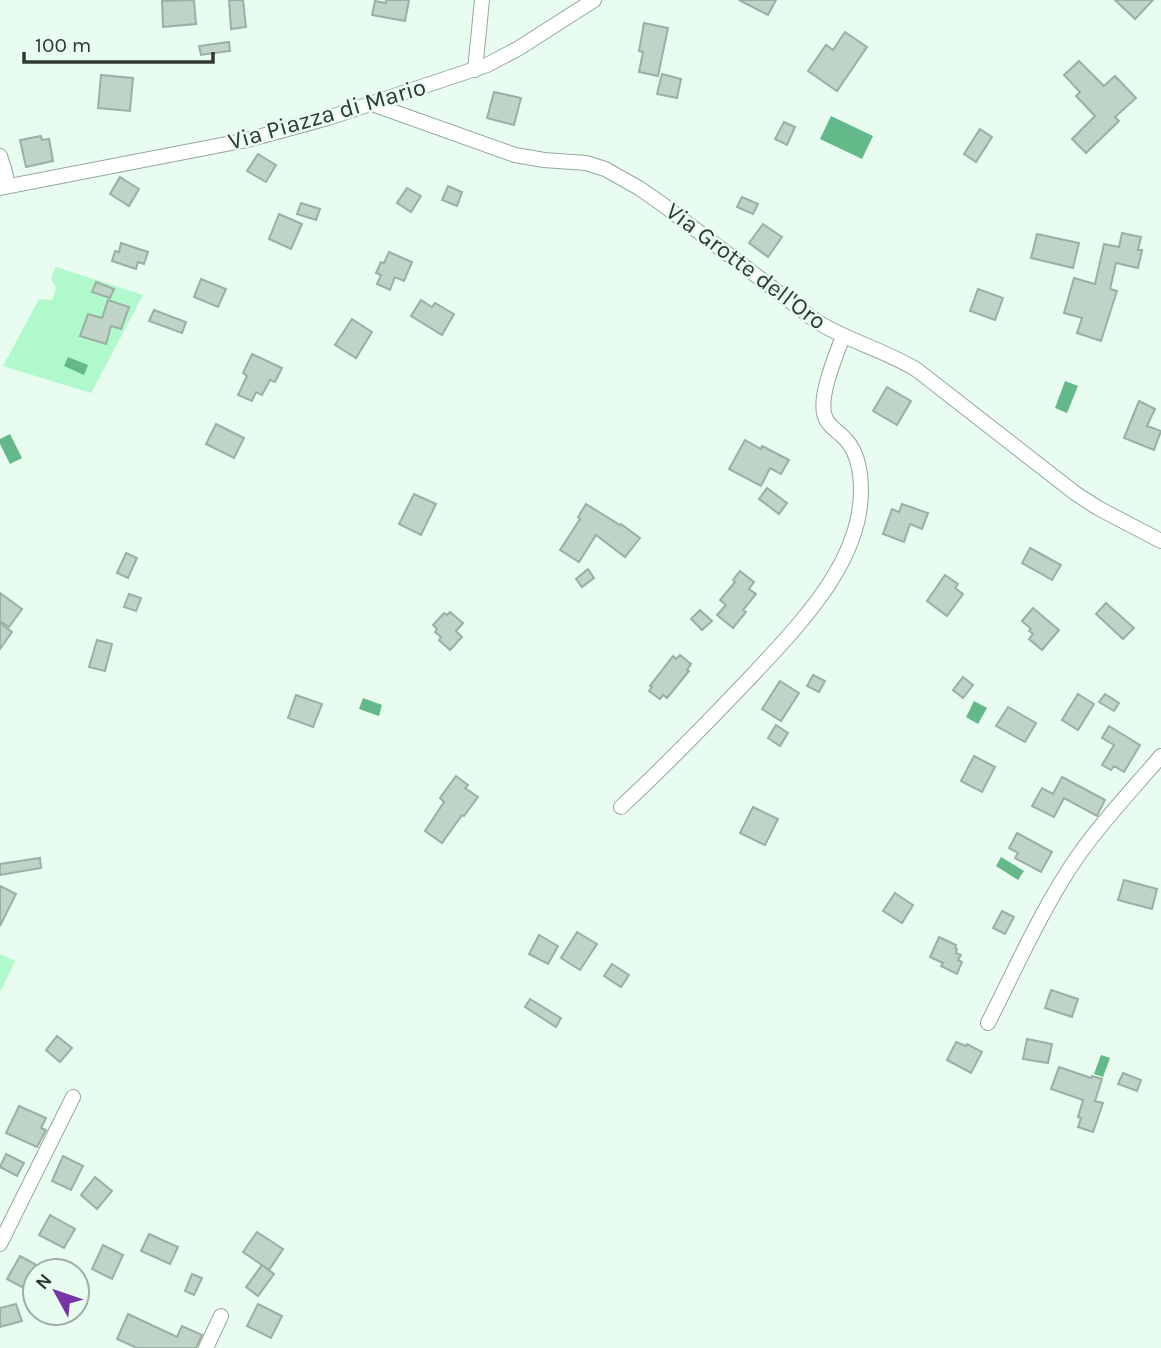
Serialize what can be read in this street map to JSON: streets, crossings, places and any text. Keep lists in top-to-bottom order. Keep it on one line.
{"streets":{"street":["Via Piazza di Mario","Via Grotte dell'Oro"]},"crossings":[["Via Piazza di Mario","Via Grotte dell'Oro"]],"scale_bar":"100 m","north":"top left"}
